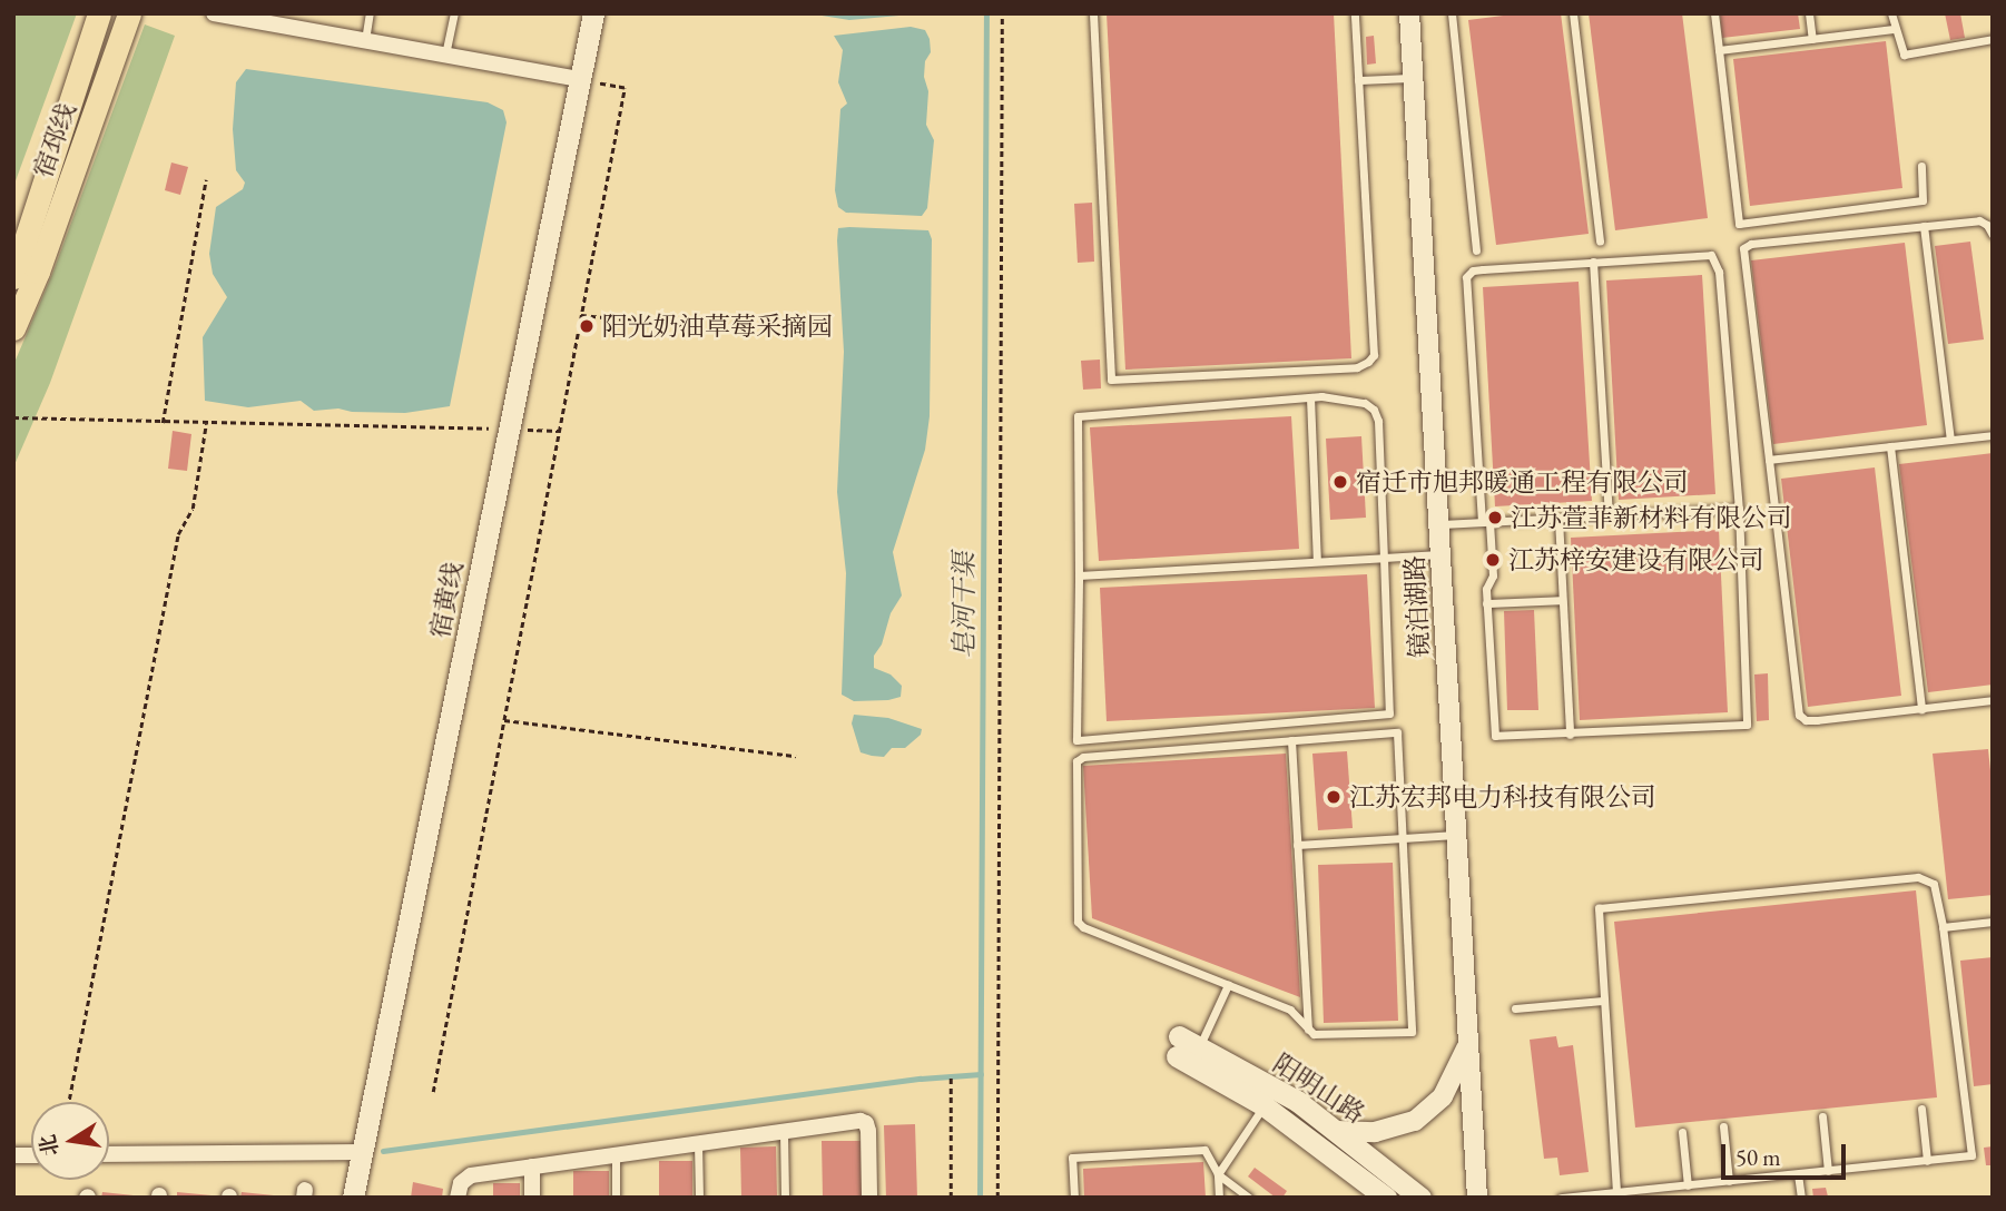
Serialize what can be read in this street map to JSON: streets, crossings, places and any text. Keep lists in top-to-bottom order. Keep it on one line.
{"streets":{"main road":["宿邳线","宿黄线","阳明山路"],"street":["镜泊湖路"]},"water":["皂河干渠"],"places":["阳光奶油草莓采摘园","宿迁市旭邦暖通工程有限公司","江苏萱菲新材料有限公司","江苏梓安建设有限公司","江苏宏邦电力科技有限公司"],"scale_bar":"50 m","north":"left"}
